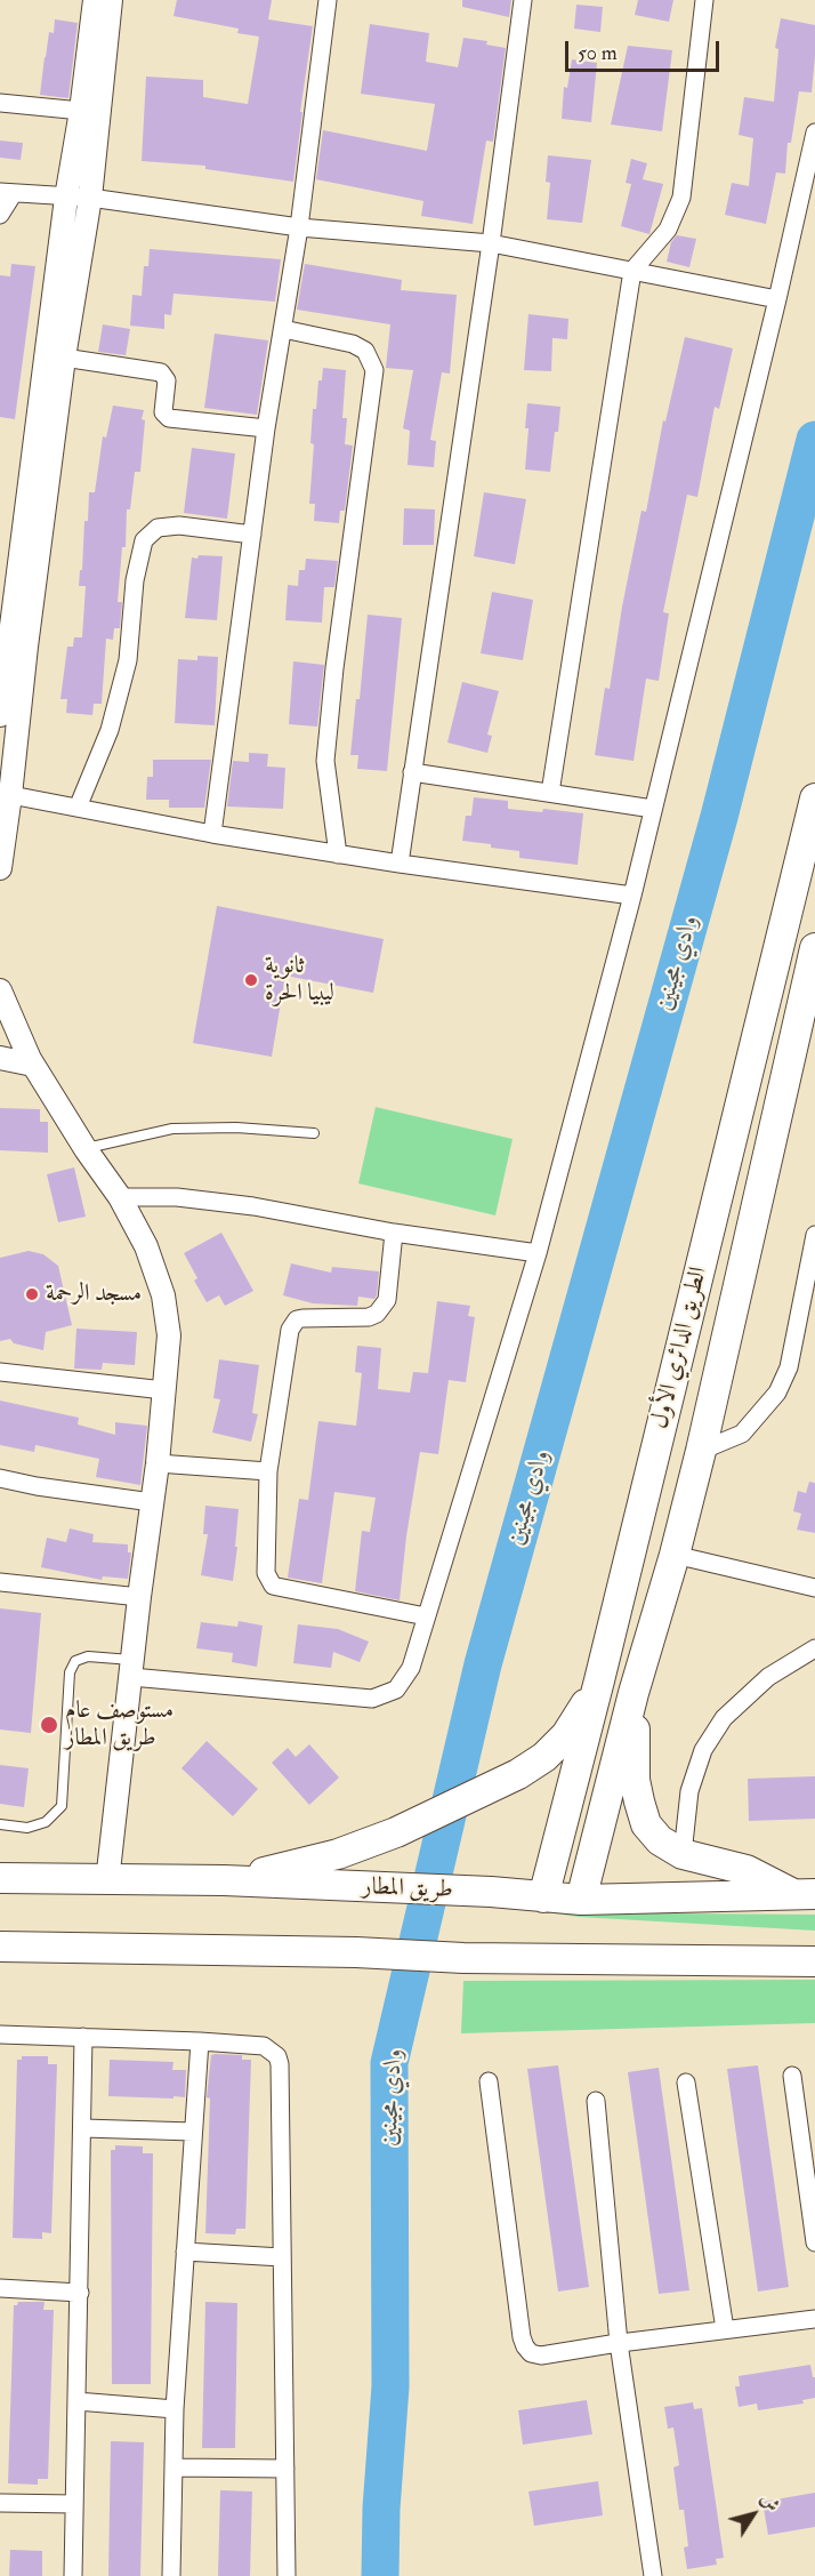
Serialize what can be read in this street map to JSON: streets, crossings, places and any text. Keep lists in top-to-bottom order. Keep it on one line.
{"streets":{"highway":["الطريق الدائري الأول","طريق المطار"]},"crossings":[["الطريق الدائري الأول","طريق المطار"]],"water":["وادي مجينين"],"places":["ثانوية ليبيا الحرة","مسجد الرحمة","مستوصف عام طريق المطار"],"scale_bar":"50 m","north":"top right"}
